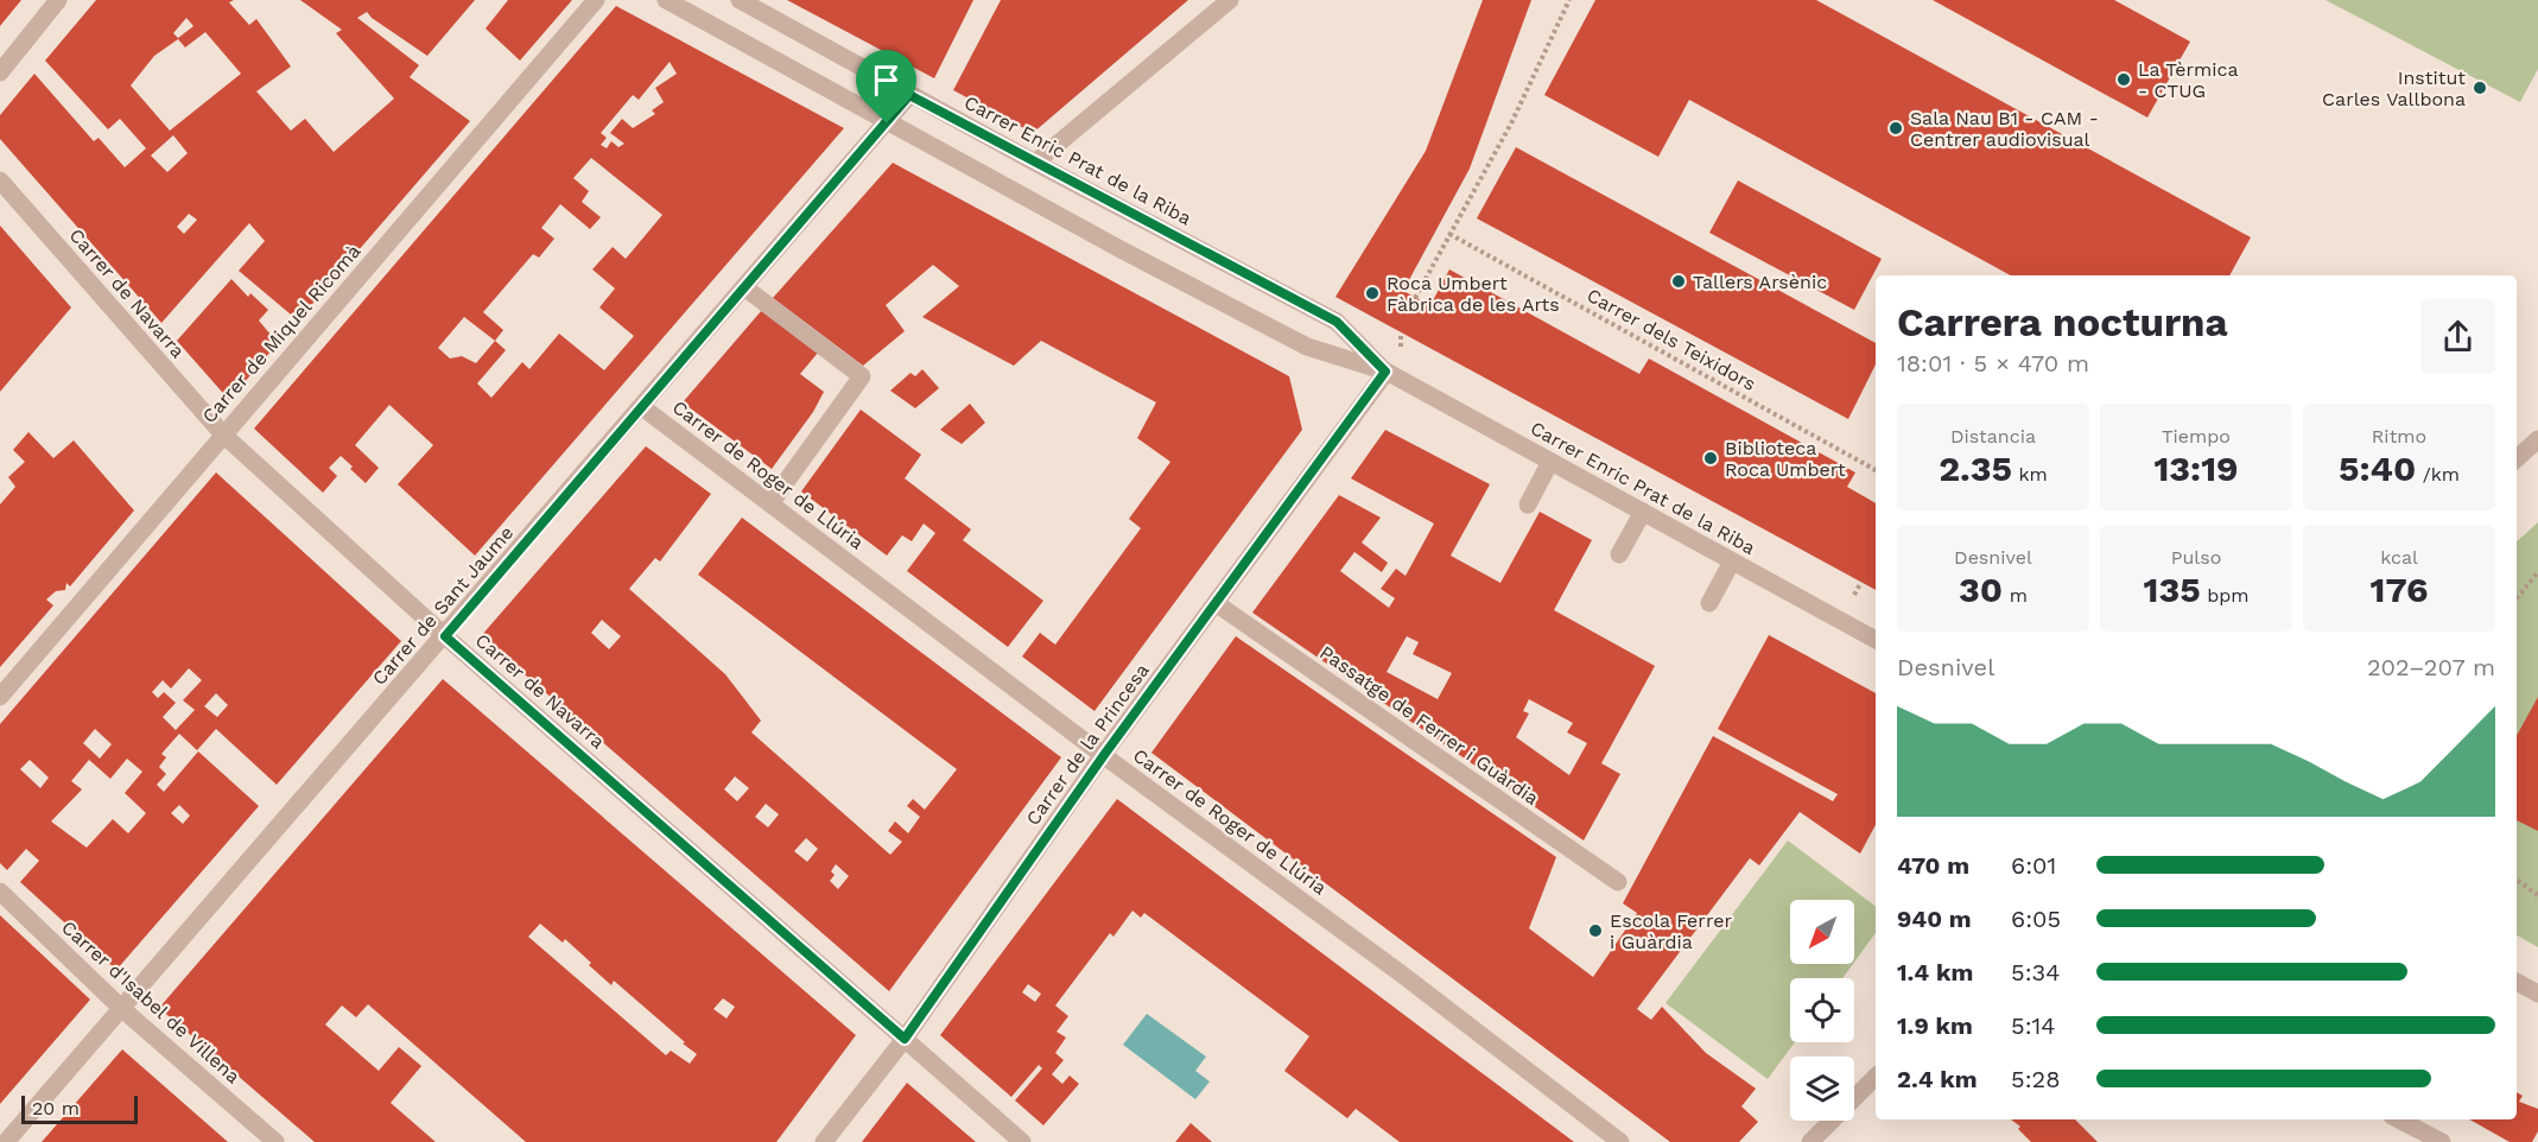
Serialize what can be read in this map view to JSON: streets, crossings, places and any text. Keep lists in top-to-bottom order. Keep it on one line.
{"streets":{"street":["Carrer Enric Prat de la Riba","Carrer de Navarra","Carrer de Miquel Ricomà","Carrer de Roger de Llúria","Carrer de Sant Jaume","Passatge de Ferrer i Guàrdia","Carrer de la Princesa","Carrer d'Isabel de Villena"],"path":["Carrer dels Teixidors"]},"crossings":[["Carrer Enric Prat de la Riba","Carrer de Sant Jaume"],["Carrer Enric Prat de la Riba","Carrer de la Princesa"],["Carrer de Navarra","Carrer de Miquel Ricomà"],["Carrer de Navarra","Carrer de Sant Jaume"],["Carrer de Navarra","Carrer de la Princesa"],["Carrer de Roger de Llúria","Carrer de Sant Jaume"],["Carrer de Roger de Llúria","Carrer de la Princesa"],["Carrer de Sant Jaume","Carrer d'Isabel de Villena"],["Passatge de Ferrer i Guàrdia","Carrer de la Princesa"]],"places":["La Tèrmica - CTUG","Institut Carles Vallbona","Sala Nau B1 - CAM - Centrer audiovisual","Tallers Arsènic","Roca Umbert Fàbrica de les Arts","Biblioteca Roca Umbert","Escola Ferrer i Guàrdia"],"scale_bar":"20 m","north":"bottom left","page":{"heading":["Carrera nocturna","18:01 · 5 × 470 m"],"stats":[["Distancia","2.35 km"],["Tiempo","13:19"],["Ritmo","5:40 /km"],["Desnivel","30 m"],["Pulso","135 bpm"],["kcal","176"]],"chart":["Desnivel","202–207 m"],"list":[{"name":"470 m","note":"6:01"},{"name":"940 m","note":"6:05"},{"name":"1.4 km","note":"5:34"},{"name":"1.9 km","note":"5:14"},{"name":"2.4 km","note":"5:28"}],"scale":"20 m"}}
